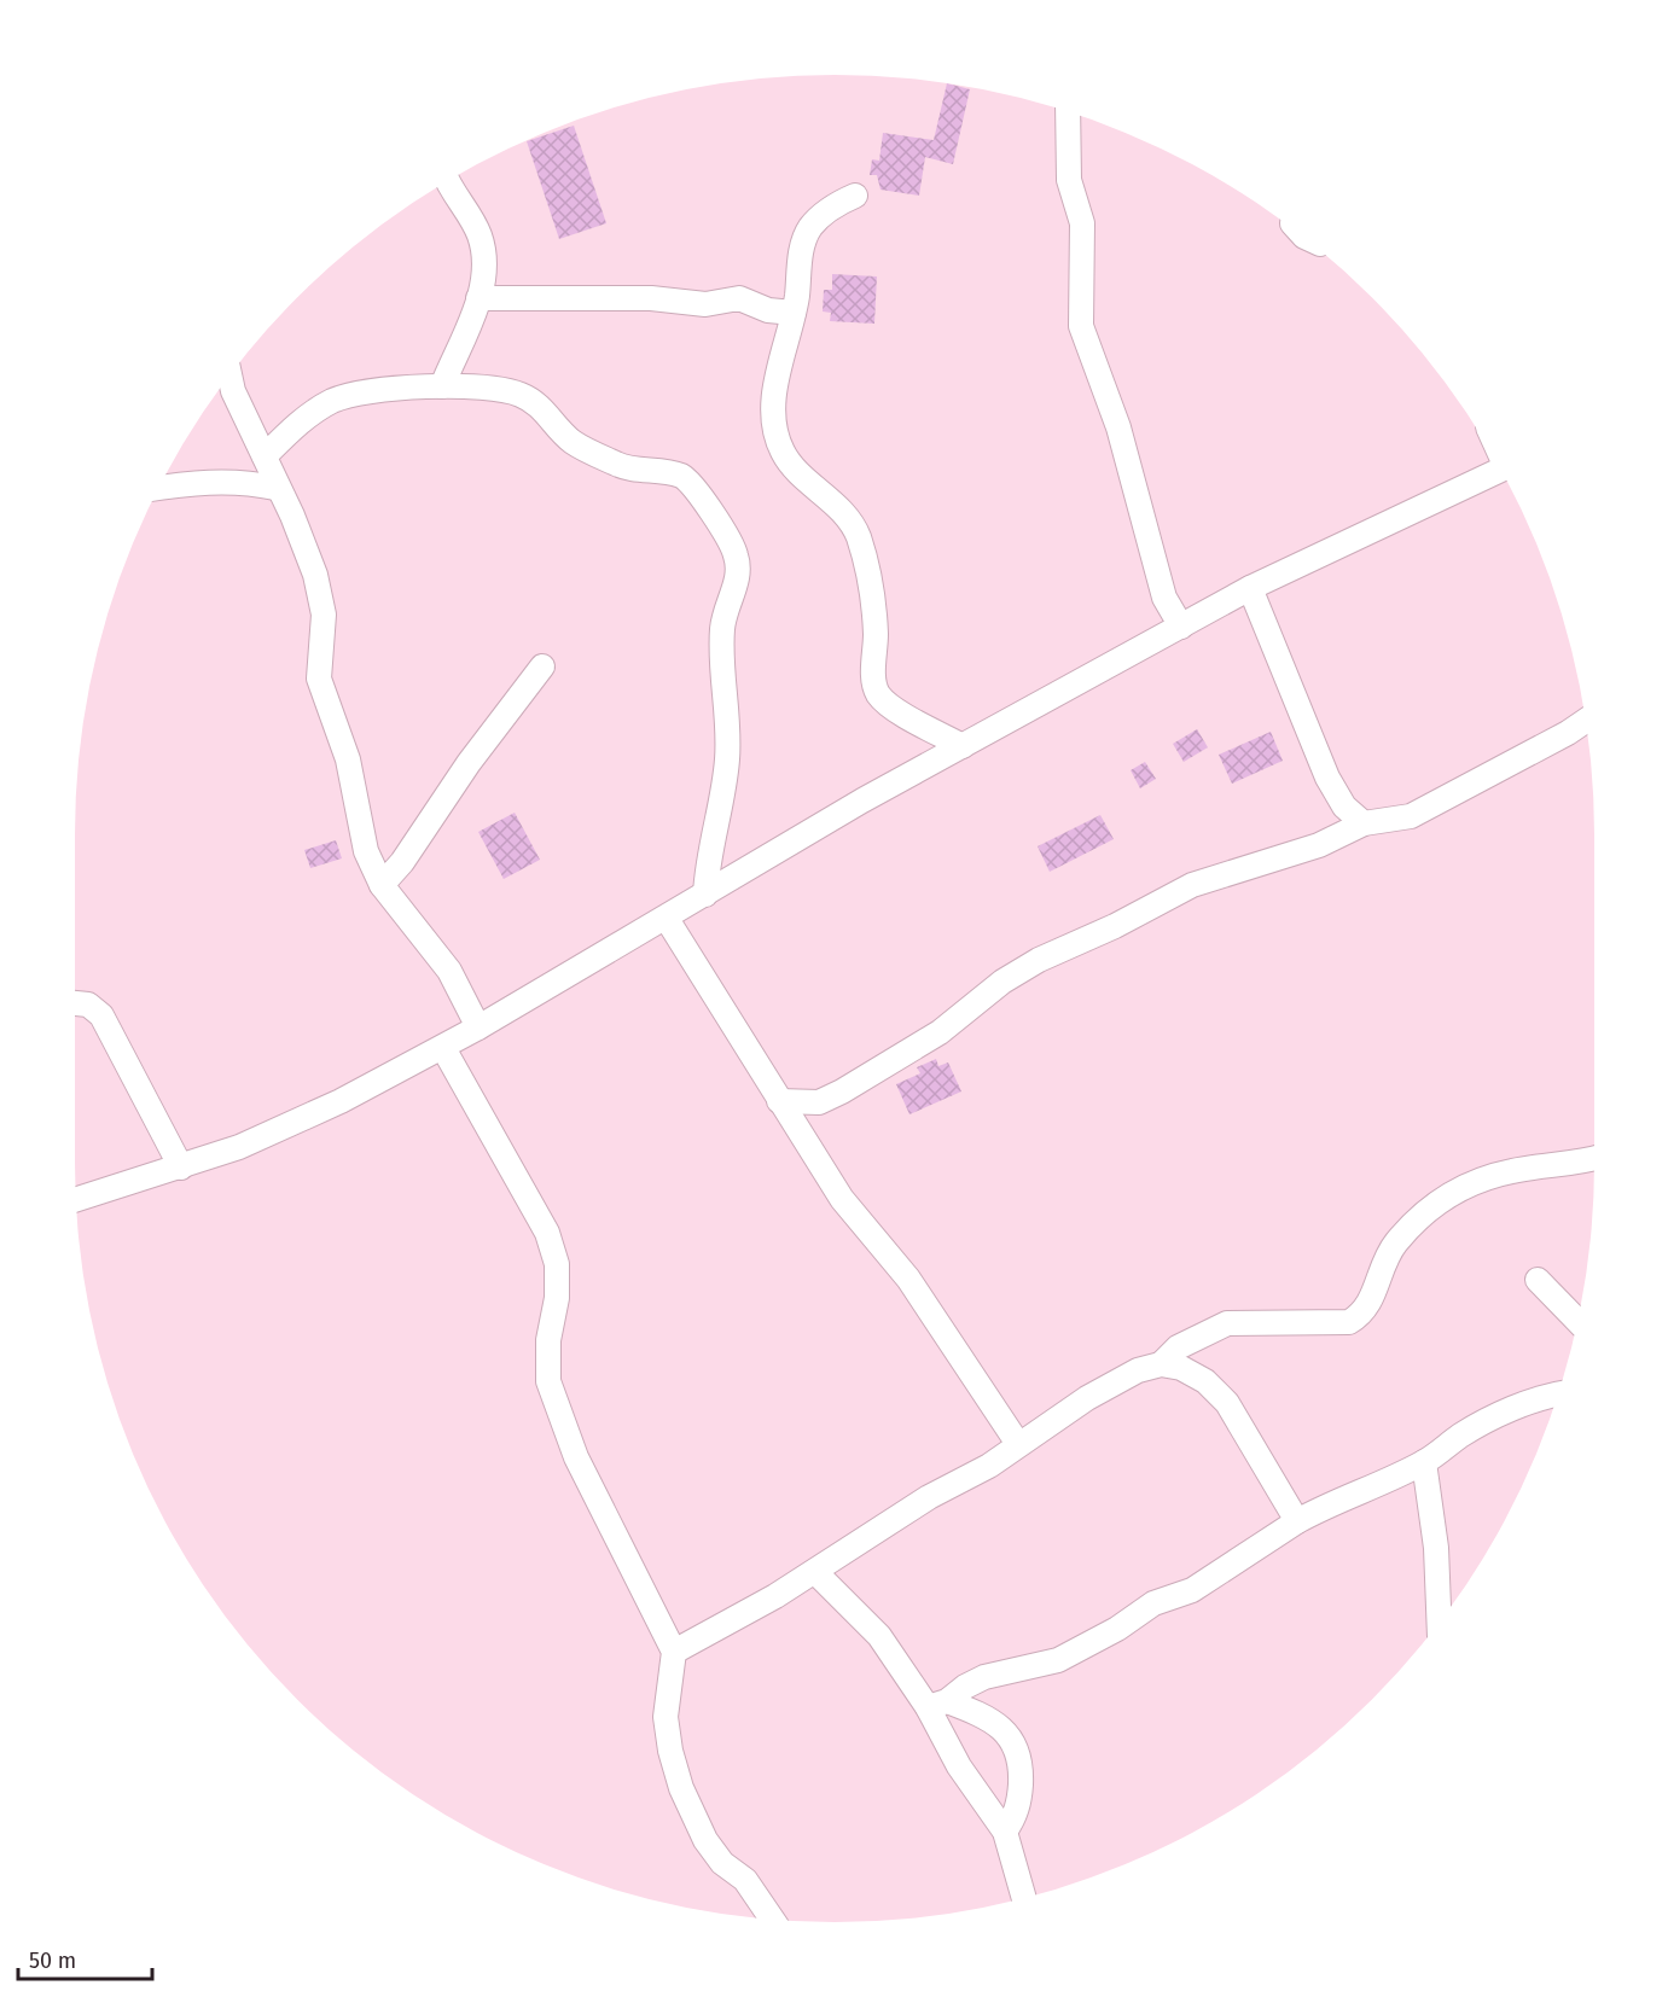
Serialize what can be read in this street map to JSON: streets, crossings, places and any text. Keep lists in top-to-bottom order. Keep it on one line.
{"scale_bar":"50 m"}
